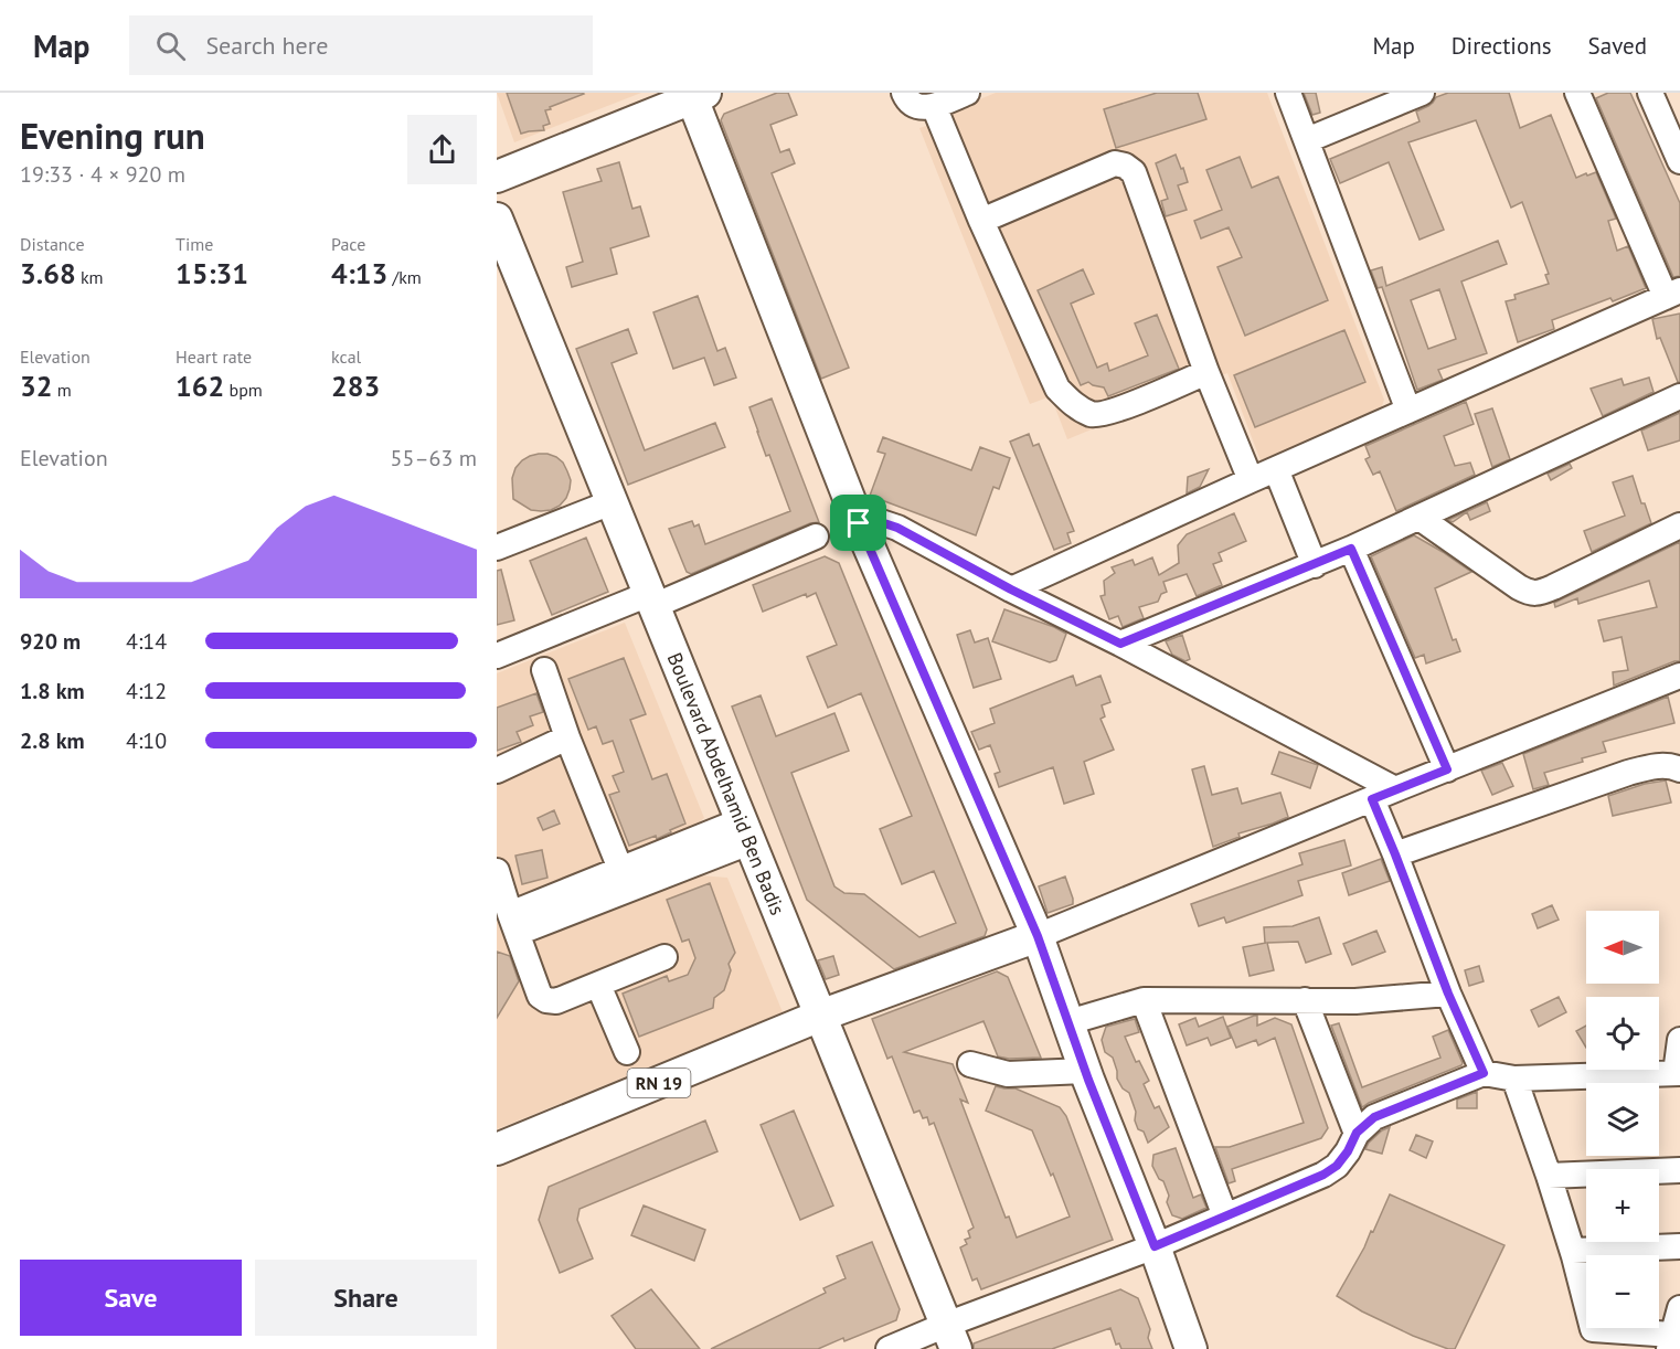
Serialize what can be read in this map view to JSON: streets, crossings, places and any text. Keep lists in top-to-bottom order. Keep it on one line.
{"streets":{"main road":["Boulevard Abdelhamid Ben Badis","RN 19"]},"crossings":[["Boulevard Abdelhamid Ben Badis","RN 19"]],"north":"left","page":{"header":"Map","search":"Search here","nav":["Map","Directions","Saved"],"heading":["Evening run","19:33 · 4 × 920 m"],"stats":[["Distance","3.68 km"],["Time","15:31"],["Pace","4:13 /km"],["Elevation","32 m"],["Heart rate","162 bpm"],["kcal","283"]],"chart":["Elevation","55–63 m"],"list":[{"name":"920 m","note":"4:14"},{"name":"1.8 km","note":"4:12"},{"name":"2.8 km","note":"4:10"}],"map_buttons":["+","−"],"buttons":["Save","Share"]}}
